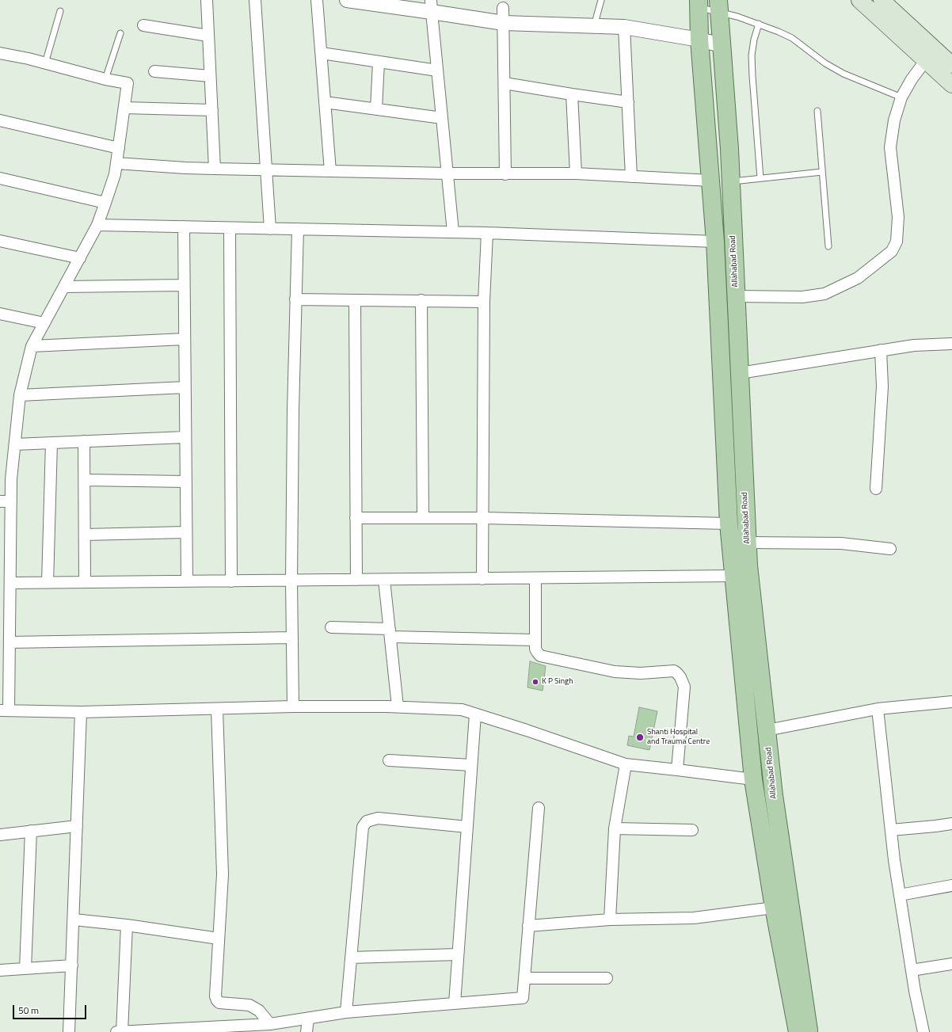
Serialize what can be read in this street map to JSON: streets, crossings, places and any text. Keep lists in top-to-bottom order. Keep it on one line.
{"streets":{"main road":["Allahabad Road"]},"places":["K P Singh","Shanti Hospital and Trauma Centre"],"scale_bar":"50 m"}
